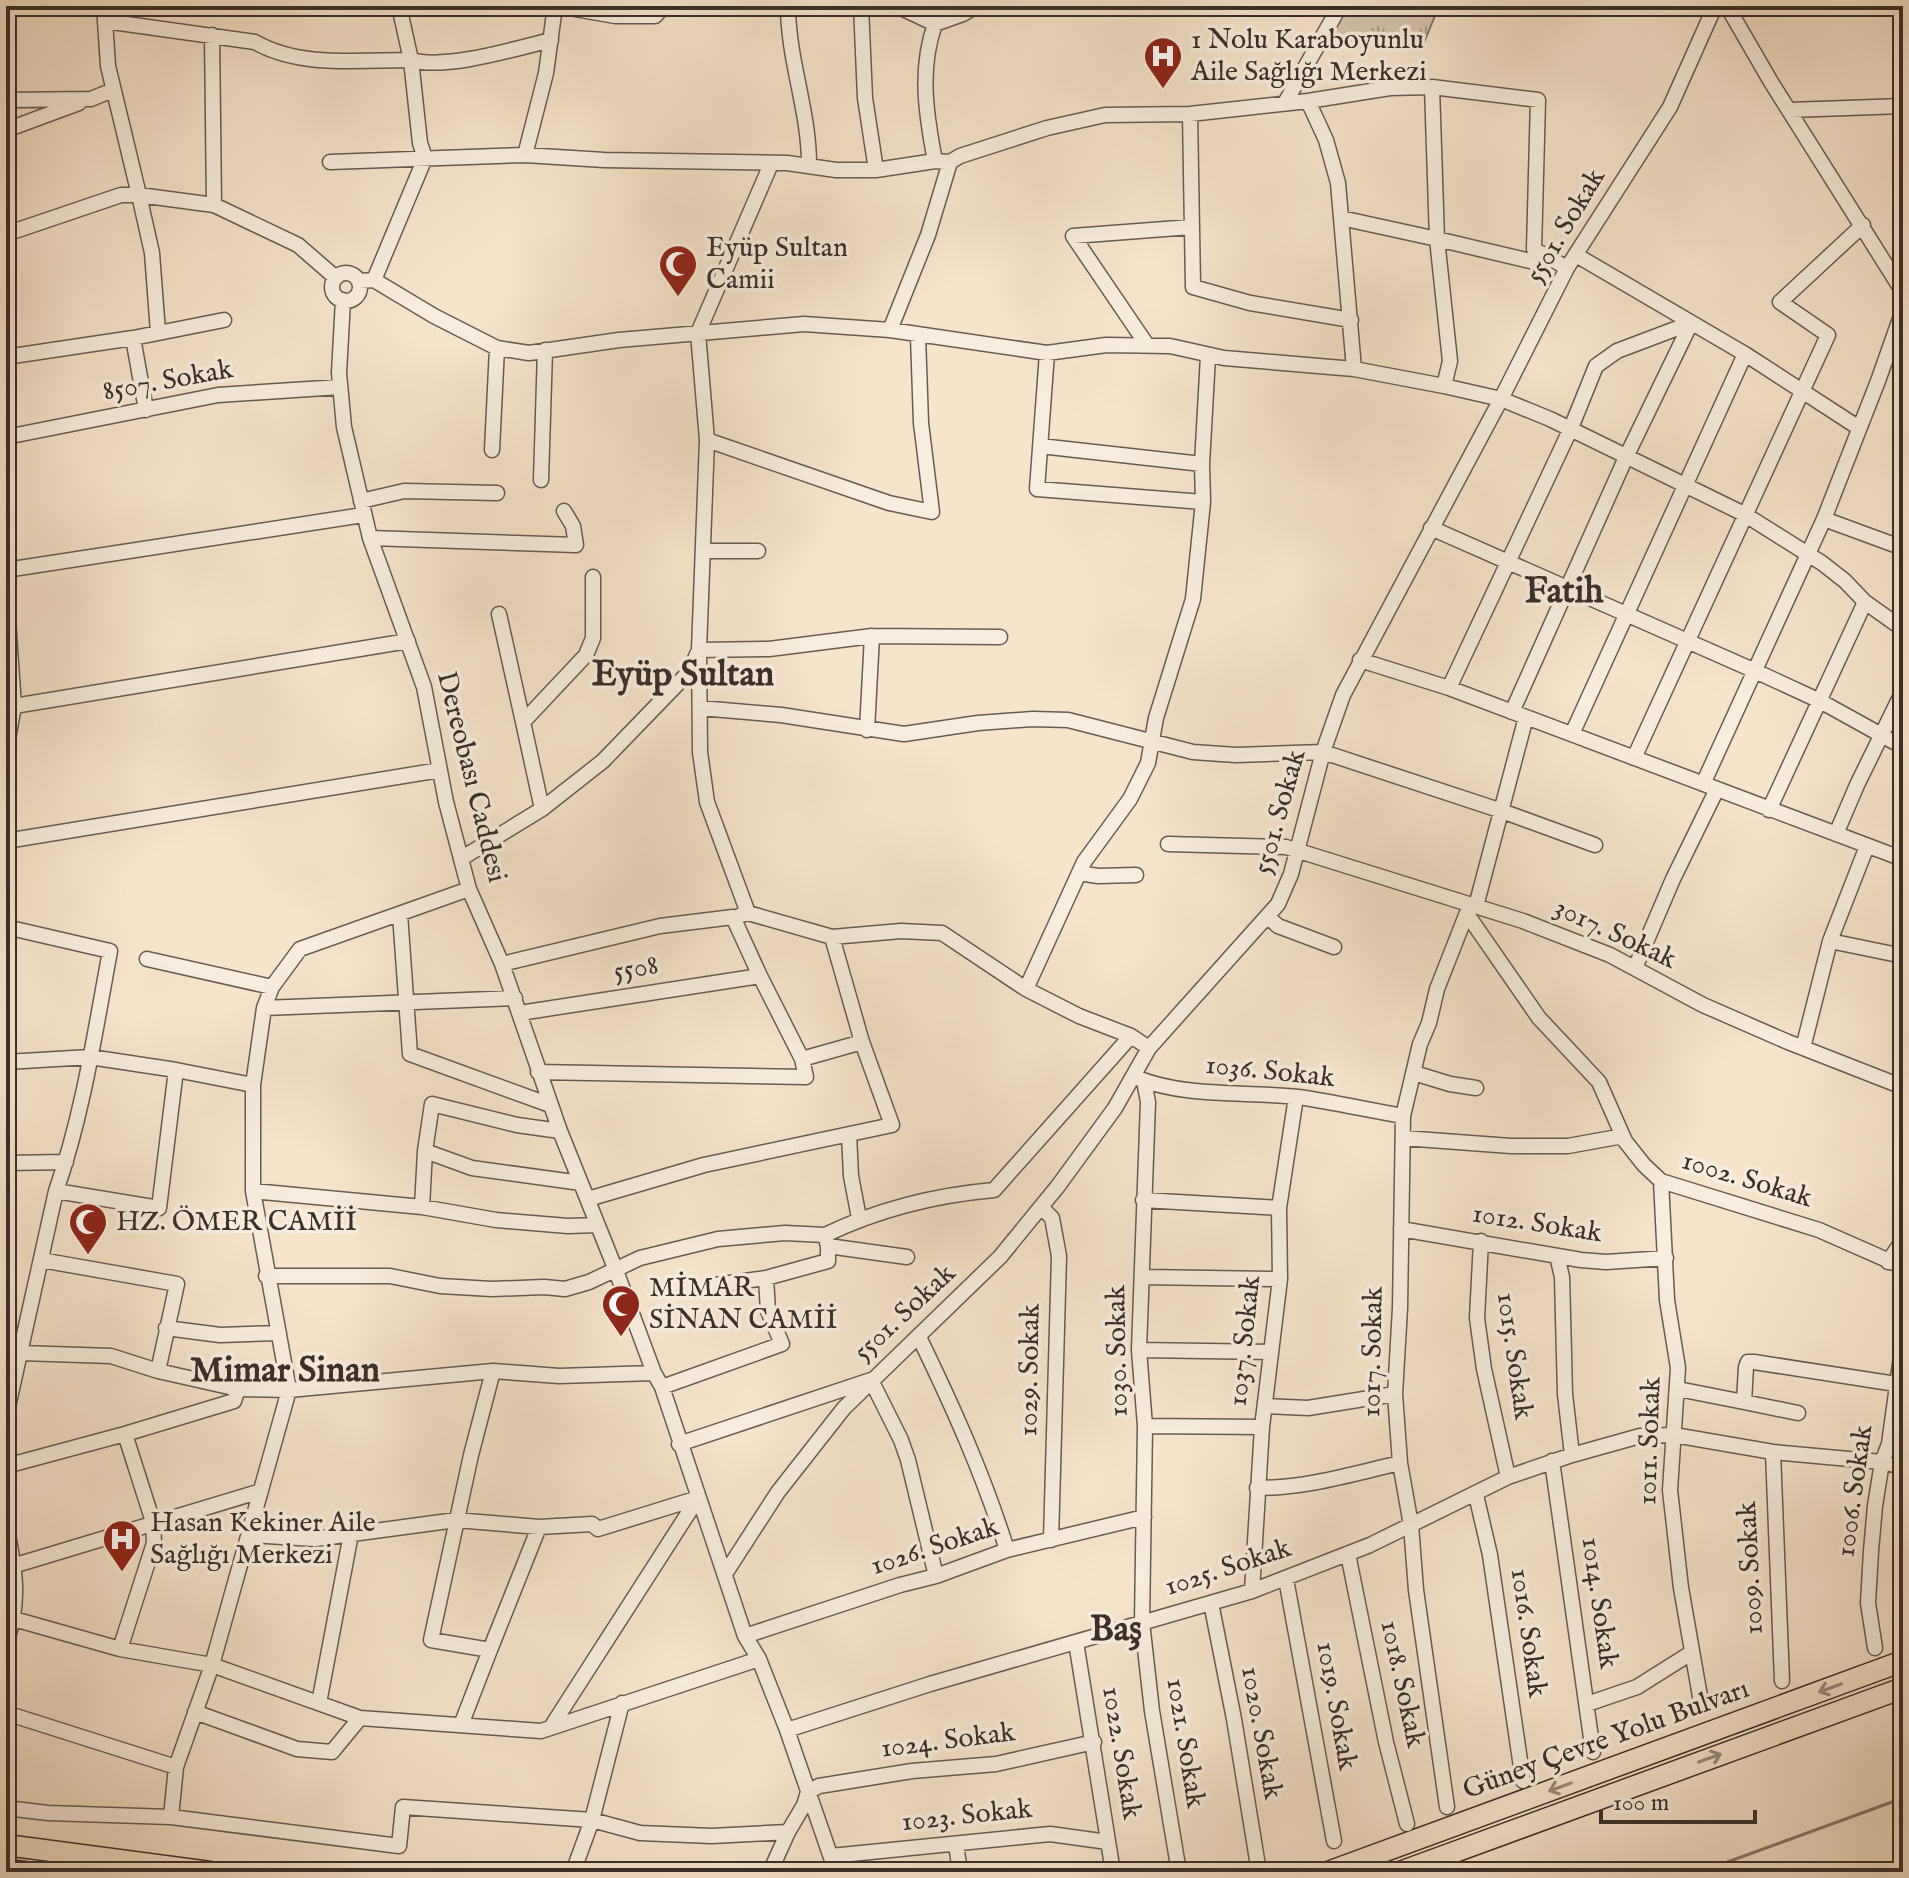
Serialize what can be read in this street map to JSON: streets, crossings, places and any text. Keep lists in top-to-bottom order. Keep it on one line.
{"streets":{"highway":["Güney Çevre Yolu Bulvarı"],"street":["5501. Sokak","8507. Sokak","Dereobası Caddesi","3017. Sokak","5508","1036. Sokak","1002. Sokak","1012. Sokak","1037. Sokak","1030. Sokak","1017. Sokak","1015. Sokak","1029. Sokak","1011. Sokak","1006. Sokak","1026. Sokak","1025. Sokak","1009. Sokak","1014. Sokak","1016. Sokak","1018. Sokak","1019. Sokak","1020. Sokak","1024. Sokak","1021. Sokak","1022. Sokak","1023. Sokak"]},"crossings":[["5501. Sokak","Dereobası Caddesi"],["5501. Sokak","3017. Sokak"],["5501. Sokak","1036. Sokak"],["5501. Sokak","1030. Sokak"],["5501. Sokak","1029. Sokak"],["8507. Sokak","Dereobası Caddesi"],["Dereobası Caddesi","5508"],["Dereobası Caddesi","1026. Sokak"],["Dereobası Caddesi","1025. Sokak"],["Dereobası Caddesi","1024. Sokak"],["Dereobası Caddesi","1023. Sokak"],["3017. Sokak","1002. Sokak"],["3017. Sokak","1017. Sokak"],["1036. Sokak","1037. Sokak"],["1036. Sokak","1030. Sokak"],["1036. Sokak","1017. Sokak"],["1002. Sokak","1017. Sokak"],["1002. Sokak","1011. Sokak"],["1012. Sokak","1017. Sokak"],["1012. Sokak","1015. Sokak"],["1012. Sokak","1011. Sokak"],["1037. Sokak","1025. Sokak"],["1030. Sokak","1026. Sokak"],["1030. Sokak","1025. Sokak"],["1030. Sokak","1021. Sokak"],["1017. Sokak","1025. Sokak"],["1015. Sokak","1025. Sokak"],["1029. Sokak","1026. Sokak"],["1011. Sokak","1025. Sokak"],["1006. Sokak","1025. Sokak"],["1025. Sokak","1009. Sokak"],["1025. Sokak","1014. Sokak"],["1025. Sokak","1016. Sokak"],["1025. Sokak","1018. Sokak"],["1025. Sokak","1019. Sokak"],["1025. Sokak","1020. Sokak"],["1025. Sokak","1021. Sokak"],["1025. Sokak","1022. Sokak"],["1024. Sokak","1022. Sokak"],["1022. Sokak","1023. Sokak"]],"districts":["Fatih","Eyüp Sultan","Mimar Sinan","Baş"],"places":{"hospital":["1 Nolu Karaboyunlu Aile Sağlığı Merkezi","Hasan Kekiner Aile Sağlığı Merkezi"],"mosque":["Eyüp Sultan Camii","HZ. ÖMER CAMİİ","MİMAR SİNAN CAMİİ"]},"scale_bar":"100 m"}
